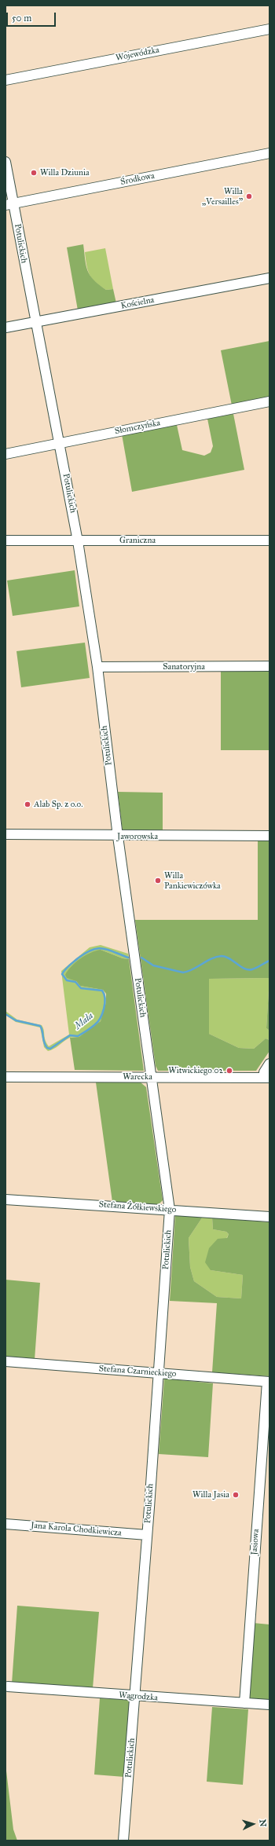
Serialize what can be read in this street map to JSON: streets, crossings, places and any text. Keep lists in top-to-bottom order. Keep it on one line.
{"streets":{"street":["Wojewódzka","Środkowa","Potulickich","Kościelna","Słomczyńska","Graniczna","Sanatoryjna","Jaworowska","Warecka","Stefana Żółkiewskiego","Stefana Czarnieckiego","Jana Karola Chodkiewicza","Jasiowa","Wągrodzka"]},"crossings":[["Środkowa","Potulickich"],["Potulickich","Kościelna"],["Potulickich","Słomczyńska"],["Potulickich","Graniczna"],["Potulickich","Sanatoryjna"],["Potulickich","Jaworowska"],["Potulickich","Warecka"],["Potulickich","Stefana Żółkiewskiego"],["Potulickich","Stefana Czarnieckiego"],["Potulickich","Jana Karola Chodkiewicza"],["Potulickich","Wągrodzka"],["Stefana Czarnieckiego","Jasiowa"],["Jasiowa","Wągrodzka"]],"water":["Mała"],"places":["Willa Dziunia","Willa „Versailles”","Alab Sp. z o.o.","Willa Pankiewiczówka","Witwickiego 02","Willa Jasia"],"scale_bar":"50 m","north":"right"}
